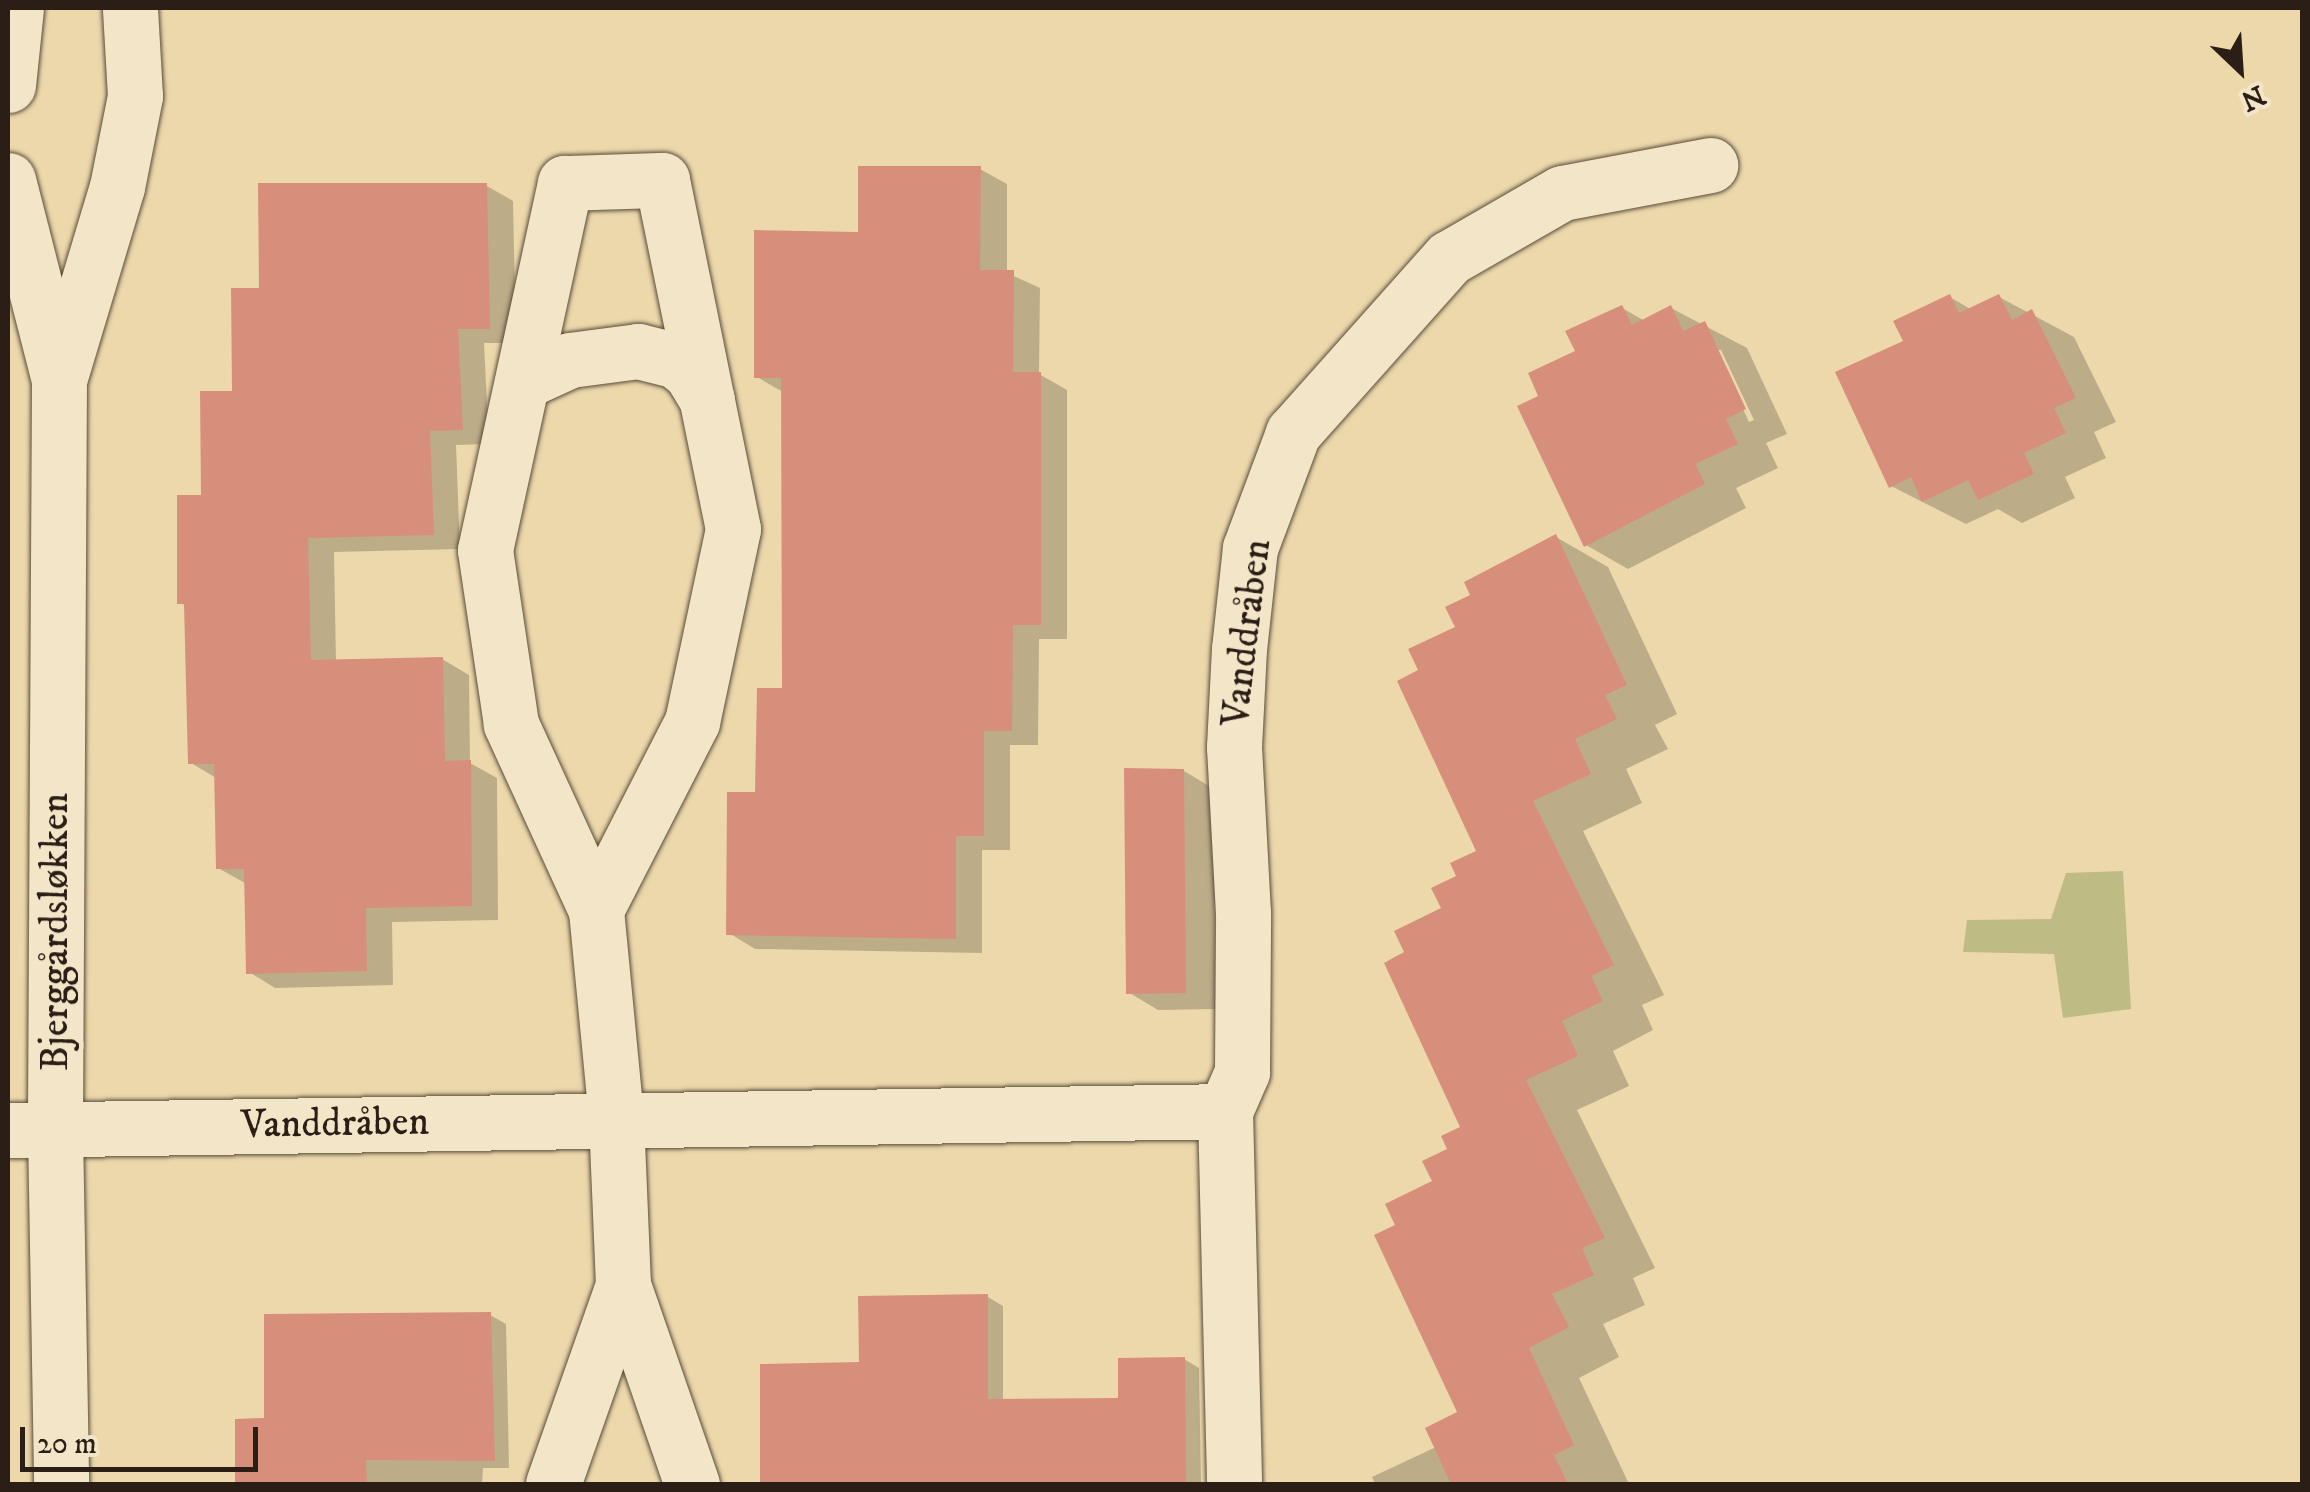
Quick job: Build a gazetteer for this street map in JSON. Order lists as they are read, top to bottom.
{
  "streets": {
    "street": ["Vanddråben", "Bjerggårdsløkken"]
  },
  "crossings": [
    ["Vanddråben", "Bjerggårdsløkken"]
  ],
  "scale_bar": "20 m",
  "north": "bottom right"
}
